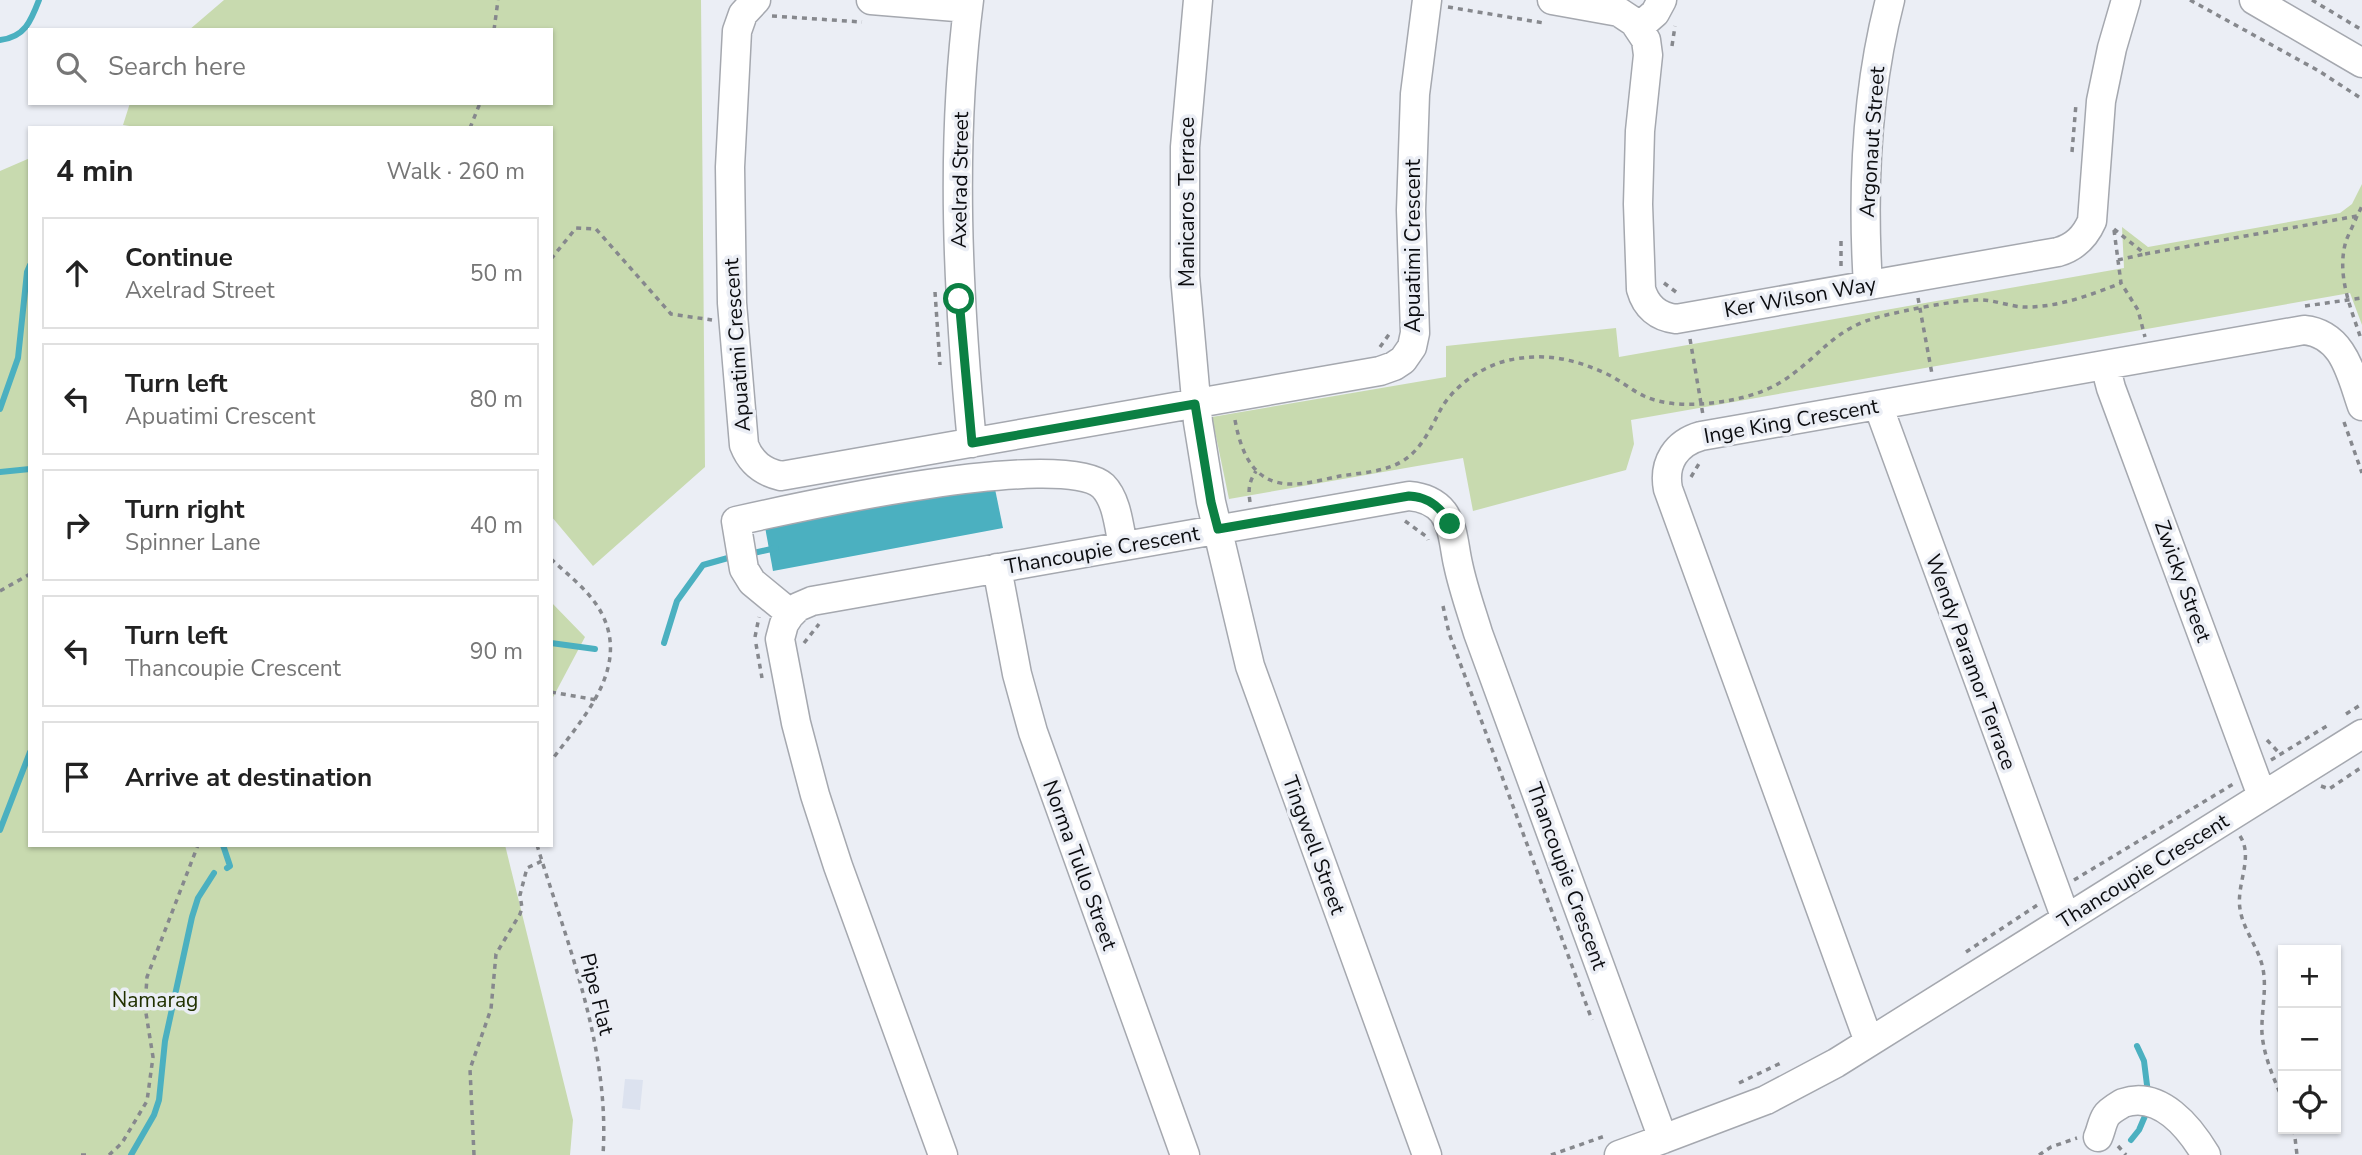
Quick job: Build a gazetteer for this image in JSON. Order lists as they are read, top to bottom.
{
  "streets": {
    "street": [
      "Argonaut Street",
      "Axelrad Street",
      "Manicaros Terrace",
      "Apuatimi Crescent",
      "Ker Wilson Way",
      "Inge King Crescent",
      "Thancoupie Crescent",
      "Zwicky Street",
      "Wendy Paramor Terrace",
      "Tingwell Street",
      "Norma Tullo Street"
    ],
    "path": ["Pipe Flat"]
  },
  "crossings": [
    ["Argonaut Street", "Ker Wilson Way"],
    ["Axelrad Street", "Apuatimi Crescent"],
    ["Manicaros Terrace", "Apuatimi Crescent"],
    ["Manicaros Terrace", "Thancoupie Crescent"],
    ["Manicaros Terrace", "Tingwell Street"],
    ["Inge King Crescent", "Thancoupie Crescent"],
    ["Inge King Crescent", "Zwicky Street"],
    ["Inge King Crescent", "Wendy Paramor Terrace"],
    ["Thancoupie Crescent", "Zwicky Street"],
    ["Thancoupie Crescent", "Wendy Paramor Terrace"],
    ["Thancoupie Crescent", "Tingwell Street"],
    ["Thancoupie Crescent", "Norma Tullo Street"]
  ],
  "parks": ["Namarag"],
  "page": {
    "search": "Search here",
    "heading": ["4 min", "Walk · 260 m"],
    "list": [
      ["Continue", "Axelrad Street", "50 m"],
      ["Turn left", "Apuatimi Crescent", "80 m"],
      ["Turn right", "Spinner Lane", "40 m"],
      ["Turn left", "Thancoupie Crescent", "90 m"],
      "Arrive at destination"
    ],
    "map_buttons": ["+", "−"]
  }
}
